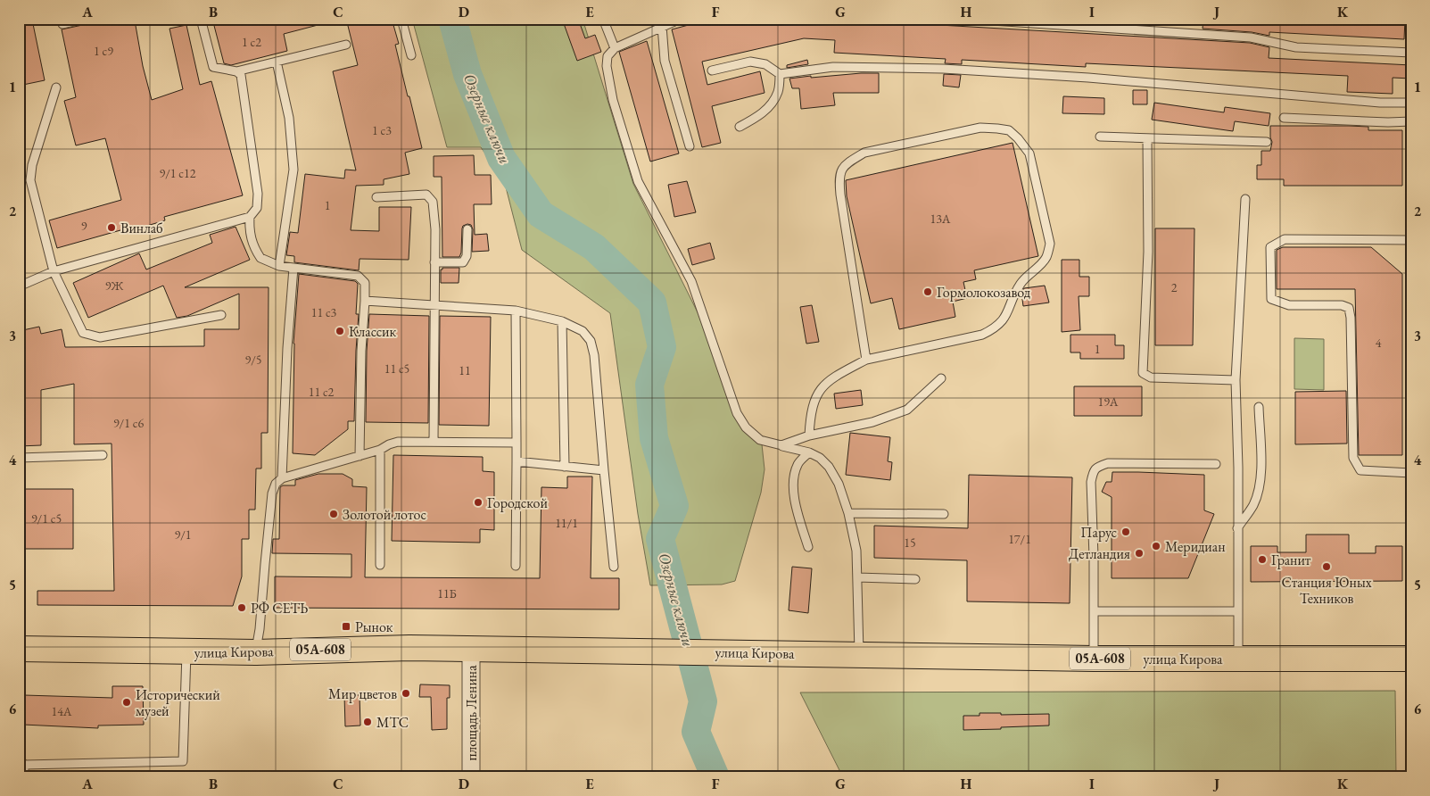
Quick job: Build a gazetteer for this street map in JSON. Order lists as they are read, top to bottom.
{
  "streets": {
    "main road": ["05А-608", "улица Кирова"],
    "street": ["площадь Ленина"]
  },
  "crossings": [
    ["улица Кирова", "площадь Ленина"]
  ],
  "water": ["Озерные ключи"],
  "places": {
    "other": [
      "Винлаб",
      "Гормолокозавод",
      "Классик",
      "Городской",
      "Золотой лотос",
      "Парус",
      "Меридиан",
      "Детландия",
      "Гранит",
      "Станция Юных Техников",
      "РФ СЕТЬ",
      "Мир цветов",
      "Исторический музей",
      "МТС"
    ],
    "transit": ["Рынок"]
  },
  "house_numbers": [
    "1 с2",
    "1 с9",
    "1 с3",
    "9/1 с12",
    "1",
    "13А",
    "9",
    "9Ж",
    "2",
    "11 с3",
    "4",
    "1",
    "9/5",
    "11 с5",
    "11",
    "11 с2",
    "19А",
    "9/1 с6",
    "9/1 с5",
    "11/1",
    "9/1",
    "17/1",
    "15",
    "11Б",
    "14А"
  ],
  "grid": {
    "columns": [
      "A",
      "B",
      "C",
      "D",
      "E",
      "F",
      "G",
      "H",
      "I",
      "J",
      "K"
    ],
    "rows": [
      "1",
      "2",
      "3",
      "4",
      "5",
      "6"
    ]
  }
}
